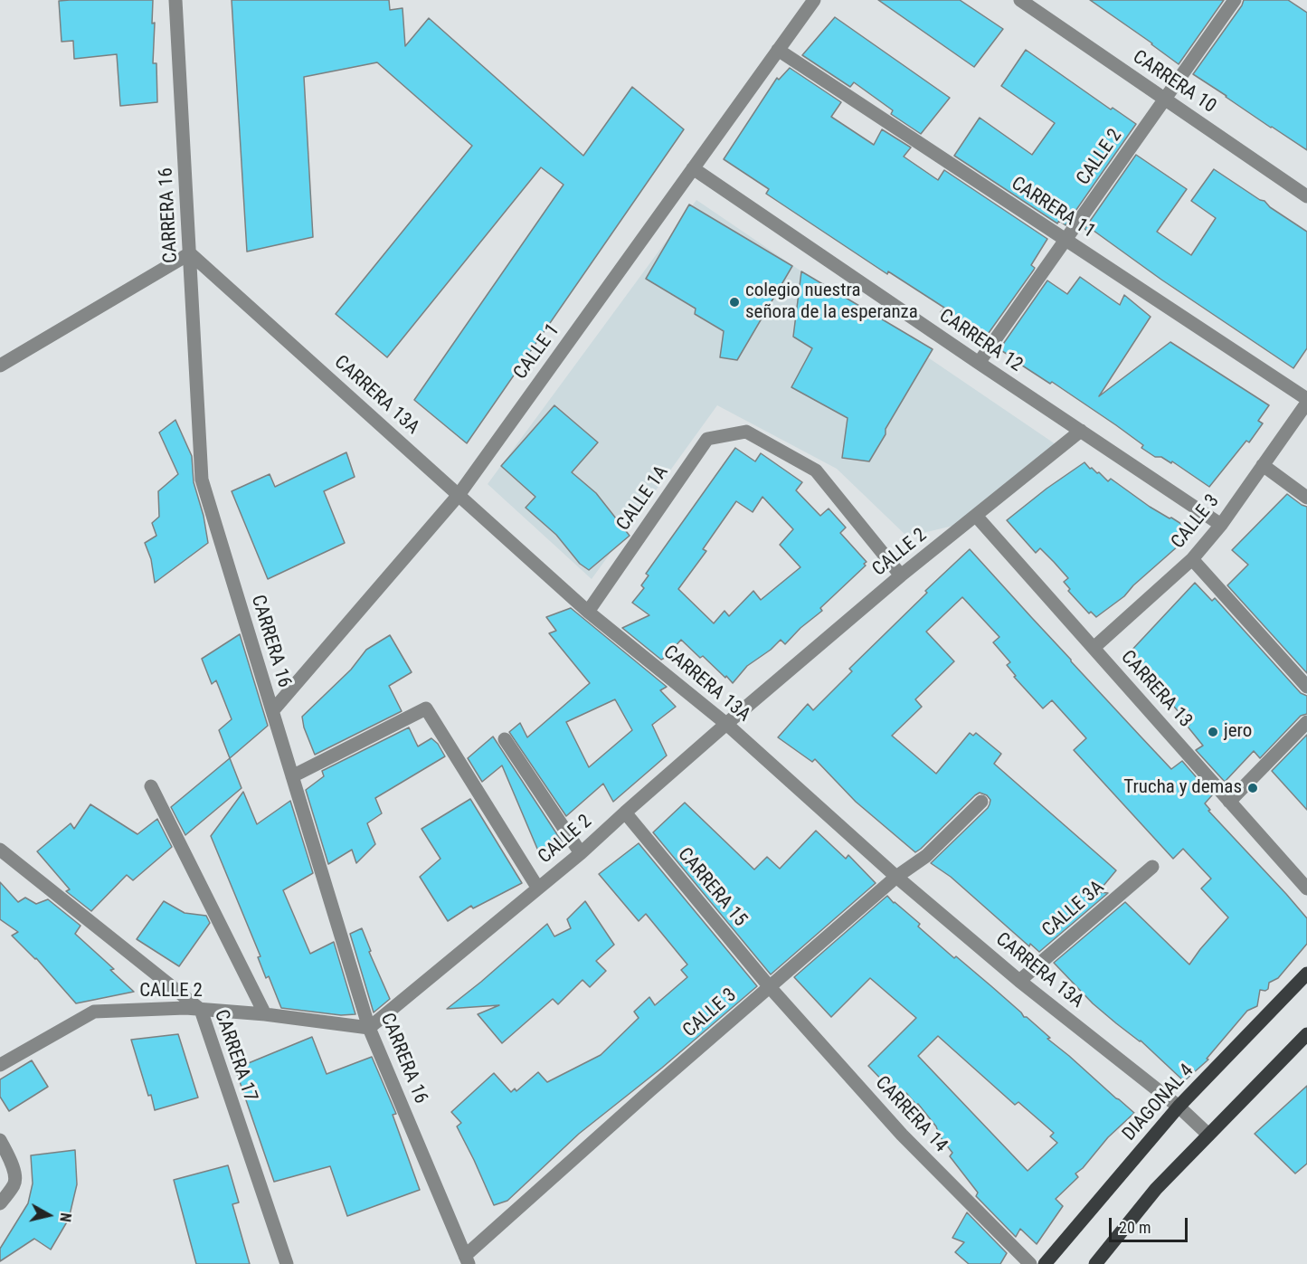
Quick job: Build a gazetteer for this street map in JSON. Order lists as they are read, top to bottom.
{
  "streets": {
    "main road": ["DIAGONAL 4"],
    "street": [
      "CARRERA 10",
      "CALLE 2",
      "CARRERA 11",
      "CARRERA 16",
      "CARRERA 12",
      "CALLE 1",
      "CARRERA 13A",
      "CALLE 1A",
      "CALLE 3",
      "CARRERA 13",
      "CARRERA 15",
      "CALLE 3A",
      "CARRERA 17",
      "CARRERA 14"
    ]
  },
  "crossings": [
    ["CARRERA 10", "CALLE 2"],
    ["CALLE 2", "CARRERA 11"],
    ["CALLE 2", "CARRERA 16"],
    ["CALLE 2", "CARRERA 12"],
    ["CALLE 2", "CARRERA 13A"],
    ["CALLE 2", "CALLE 1A"],
    ["CALLE 2", "CARRERA 13"],
    ["CALLE 2", "CARRERA 15"],
    ["CALLE 2", "CARRERA 17"],
    ["CARRERA 11", "CALLE 1"],
    ["CARRERA 11", "CALLE 3"],
    ["CARRERA 16", "CALLE 1"],
    ["CARRERA 16", "CARRERA 13A"],
    ["CARRERA 16", "CALLE 3"],
    ["CARRERA 12", "CALLE 1"],
    ["CARRERA 12", "CALLE 3"],
    ["CALLE 1", "CARRERA 13A"],
    ["CARRERA 13A", "CALLE 1A"],
    ["CARRERA 13A", "CALLE 3"],
    ["CARRERA 13A", "CALLE 3A"],
    ["CARRERA 13A", "DIAGONAL 4"],
    ["CALLE 3", "CARRERA 13"],
    ["CALLE 3", "CARRERA 15"],
    ["CALLE 3", "CARRERA 14"],
    ["CARRERA 15", "CARRERA 14"]
  ],
  "places": ["colegio nuestra señora de la esperanza", "jero", "Trucha y demas"],
  "scale_bar": "20 m",
  "north": "right"
}
